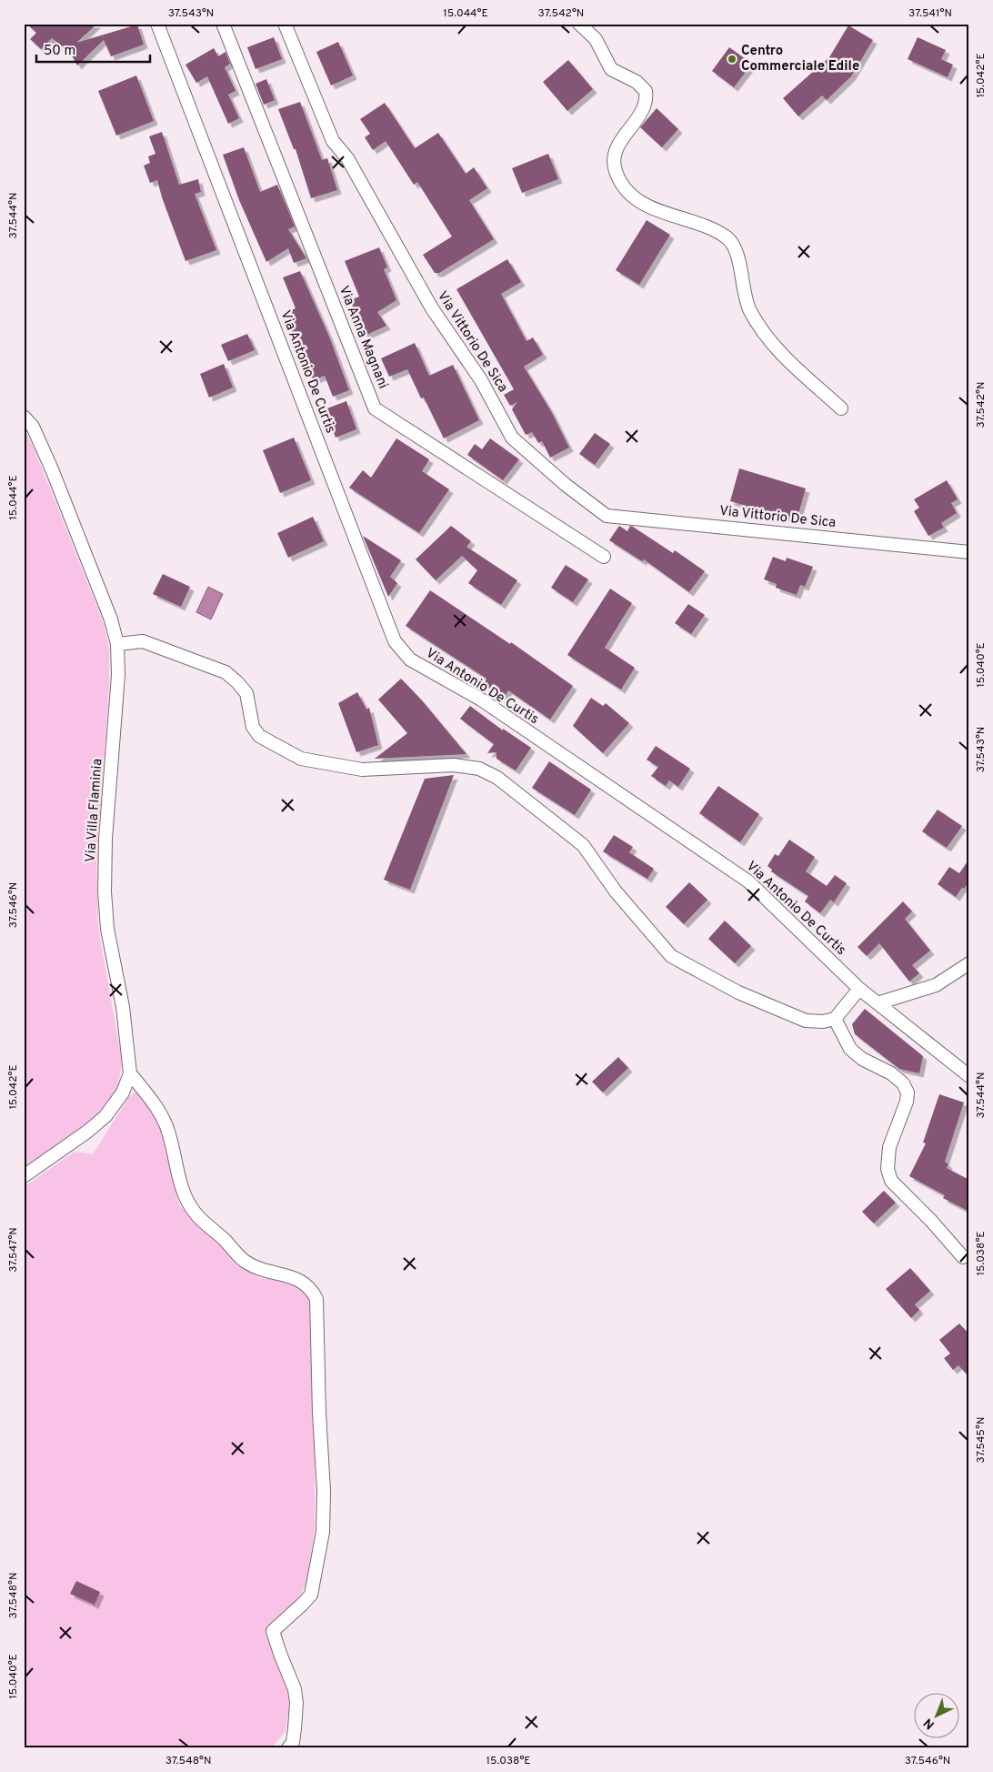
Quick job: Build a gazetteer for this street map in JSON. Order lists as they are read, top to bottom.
{
  "streets": {
    "street": [
      "Via Anna Magnani",
      "Via Vittorio De Sica",
      "Via Antonio De Curtis",
      "Via Villa Flaminia"
    ]
  },
  "places": ["Centro Commerciale Edile"],
  "scale_bar": "50 m",
  "north": "bottom left",
  "coordinates": [
    "37.543°N",
    "15.044°E",
    "37.542°N",
    "37.541°N",
    "15.042°E",
    "37.544°N",
    "15.040°E",
    "37.546°N",
    "37.547°N",
    "15.038°E",
    "37.545°N",
    "37.548°N"
  ]
}
